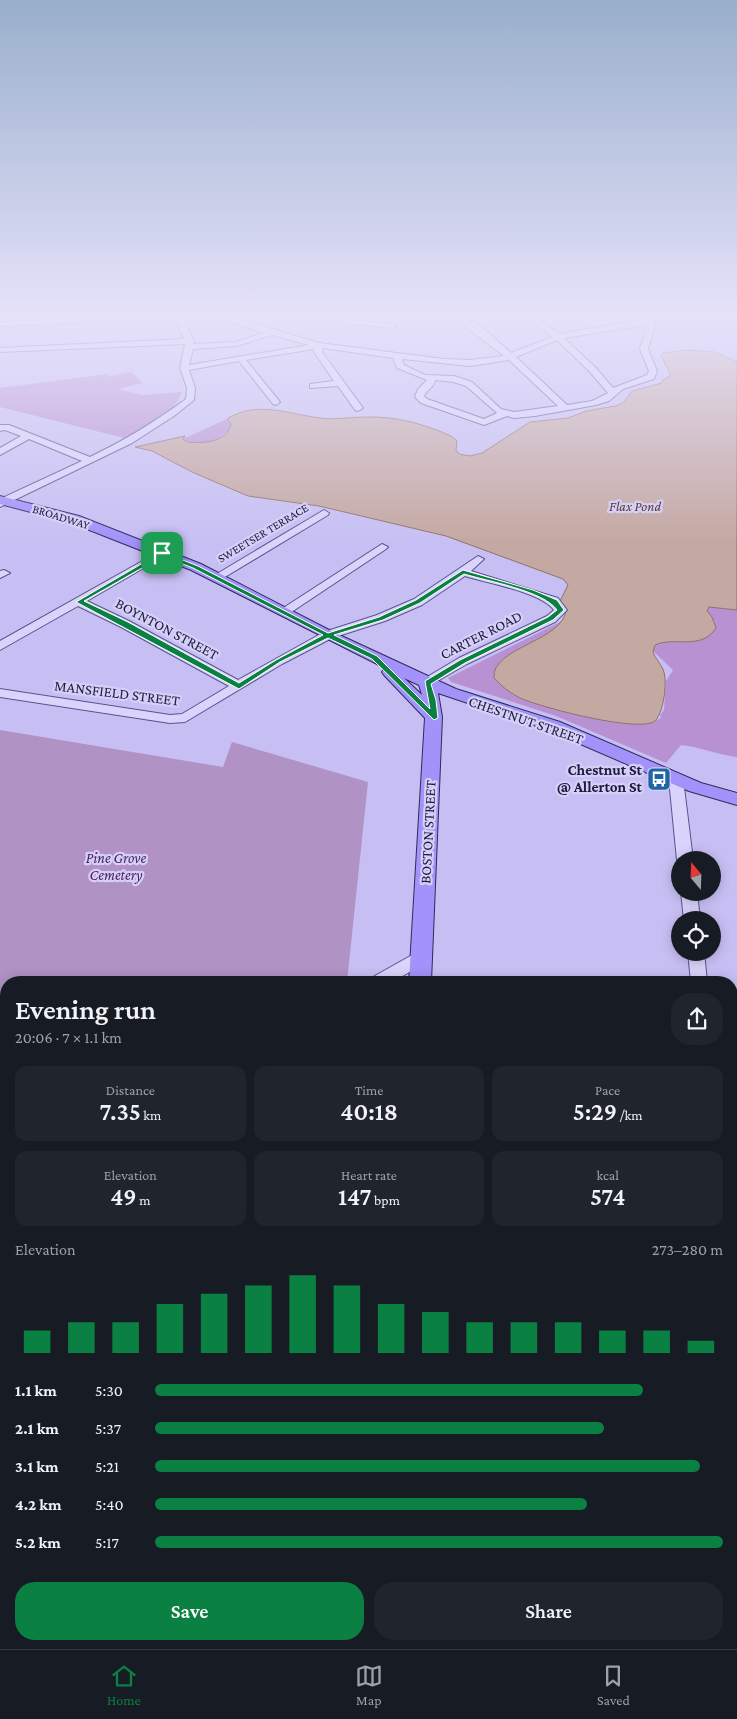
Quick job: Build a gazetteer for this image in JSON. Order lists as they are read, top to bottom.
{
  "streets": {
    "main road": ["BROADWAY", "CHESTNUT STREET", "BOSTON STREET"],
    "street": [
      "SWEETSER TERRACE",
      "BOYNTON STREET",
      "CARTER ROAD",
      "MANSFIELD STREET"
    ]
  },
  "crossings": [
    ["BROADWAY", "SWEETSER TERRACE"],
    ["BROADWAY", "CARTER ROAD"],
    ["BROADWAY", "MANSFIELD STREET"],
    ["BROADWAY", "CHESTNUT STREET"],
    ["BROADWAY", "BOSTON STREET"],
    ["BOYNTON STREET", "MANSFIELD STREET"],
    ["CARTER ROAD", "CHESTNUT STREET"],
    ["CARTER ROAD", "BOSTON STREET"],
    ["CHESTNUT STREET", "BOSTON STREET"]
  ],
  "water": ["Flax Pond"],
  "parks": ["Pine Grove Cemetery"],
  "places": {
    "bus stop": ["Chestnut St @ Allerton St"]
  },
  "north": "top",
  "page": {
    "heading": ["Evening run", "20:06 · 7 × 1.1 km"],
    "stats": [
      ["Distance", "7.35 km"],
      ["Time", "40:18"],
      ["Pace", "5:29 /km"],
      ["Elevation", "49 m"],
      ["Heart rate", "147 bpm"],
      ["kcal", "574"]
    ],
    "chart": ["Elevation", "273–280 m"],
    "list": [
      {
        "name": "1.1 km",
        "note": "5:30"
      },
      {
        "name": "2.1 km",
        "note": "5:37"
      },
      {
        "name": "3.1 km",
        "note": "5:21"
      },
      {
        "name": "4.2 km",
        "note": "5:40"
      },
      {
        "name": "5.2 km",
        "note": "5:17"
      }
    ],
    "buttons": ["Save", "Share"],
    "tabs": ["Home", "Map", "Saved"]
  }
}
